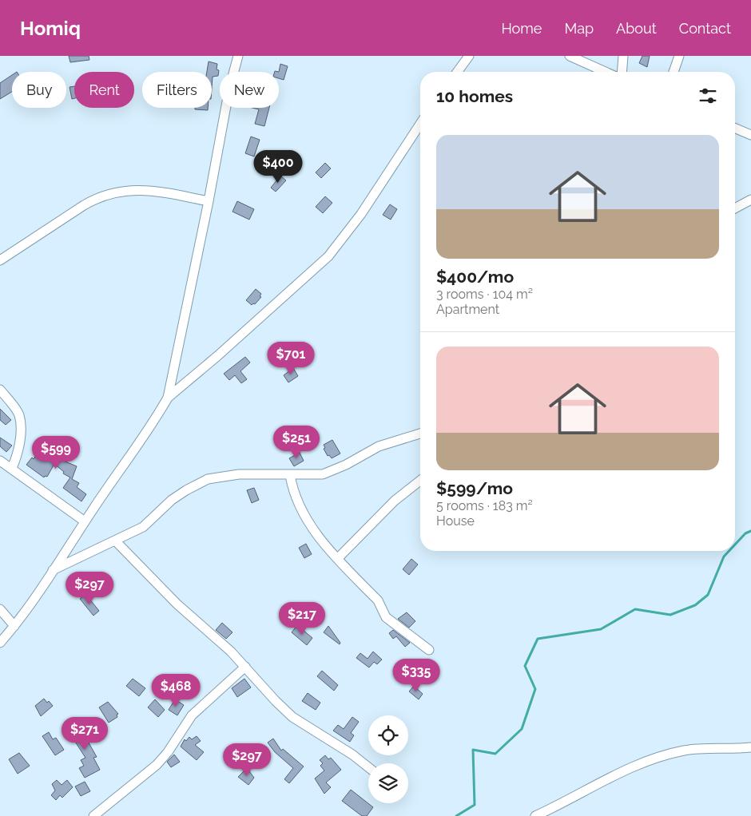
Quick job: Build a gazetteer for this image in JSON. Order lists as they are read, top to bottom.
{
  "page": {
    "header": "Homiq",
    "nav": [
      "Home",
      "Map",
      "About",
      "Contact"
    ],
    "chip": [
      "Buy",
      "Rent",
      "Filters",
      "New"
    ],
    "heading": "10 homes",
    "list": [
      {
        "name": "$400/mo",
        "note": "3 rooms · 104 m² · Apartment"
      },
      {
        "name": "$599/mo",
        "note": "5 rooms · 183 m² · House"
      }
    ],
    "price": [
      "$400",
      "$701",
      "$251",
      "$599",
      "$297",
      "$217",
      "$335",
      "$468",
      "$271",
      "$297"
    ]
  }
}
